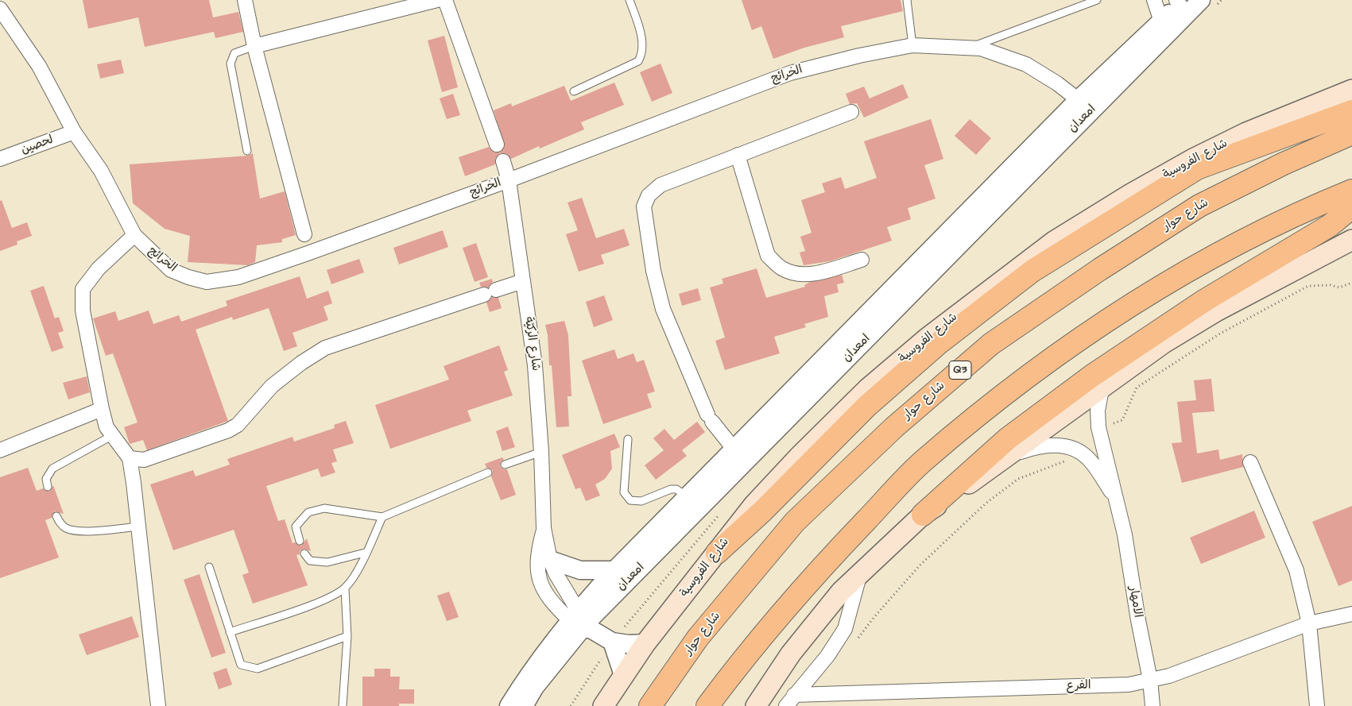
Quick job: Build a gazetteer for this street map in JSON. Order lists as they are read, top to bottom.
{
  "streets": {
    "highway": ["شارع حوار", "Q3"],
    "main road": ["شارع الفروسية"],
    "street": [
      "الخرائج",
      "امعدان",
      "لحصين",
      "شارع الركيّة",
      "الامهار",
      "الفرع"
    ]
  },
  "crossings": [
    ["الخرائج", "امعدان"],
    ["الخرائج", "لحصين"],
    ["الخرائج", "شارع الركيّة"],
    ["امعدان", "شارع الركيّة"],
    ["شارع الفروسية", "شارع الركيّة"],
    ["الامهار", "الفرع"]
  ]
}
